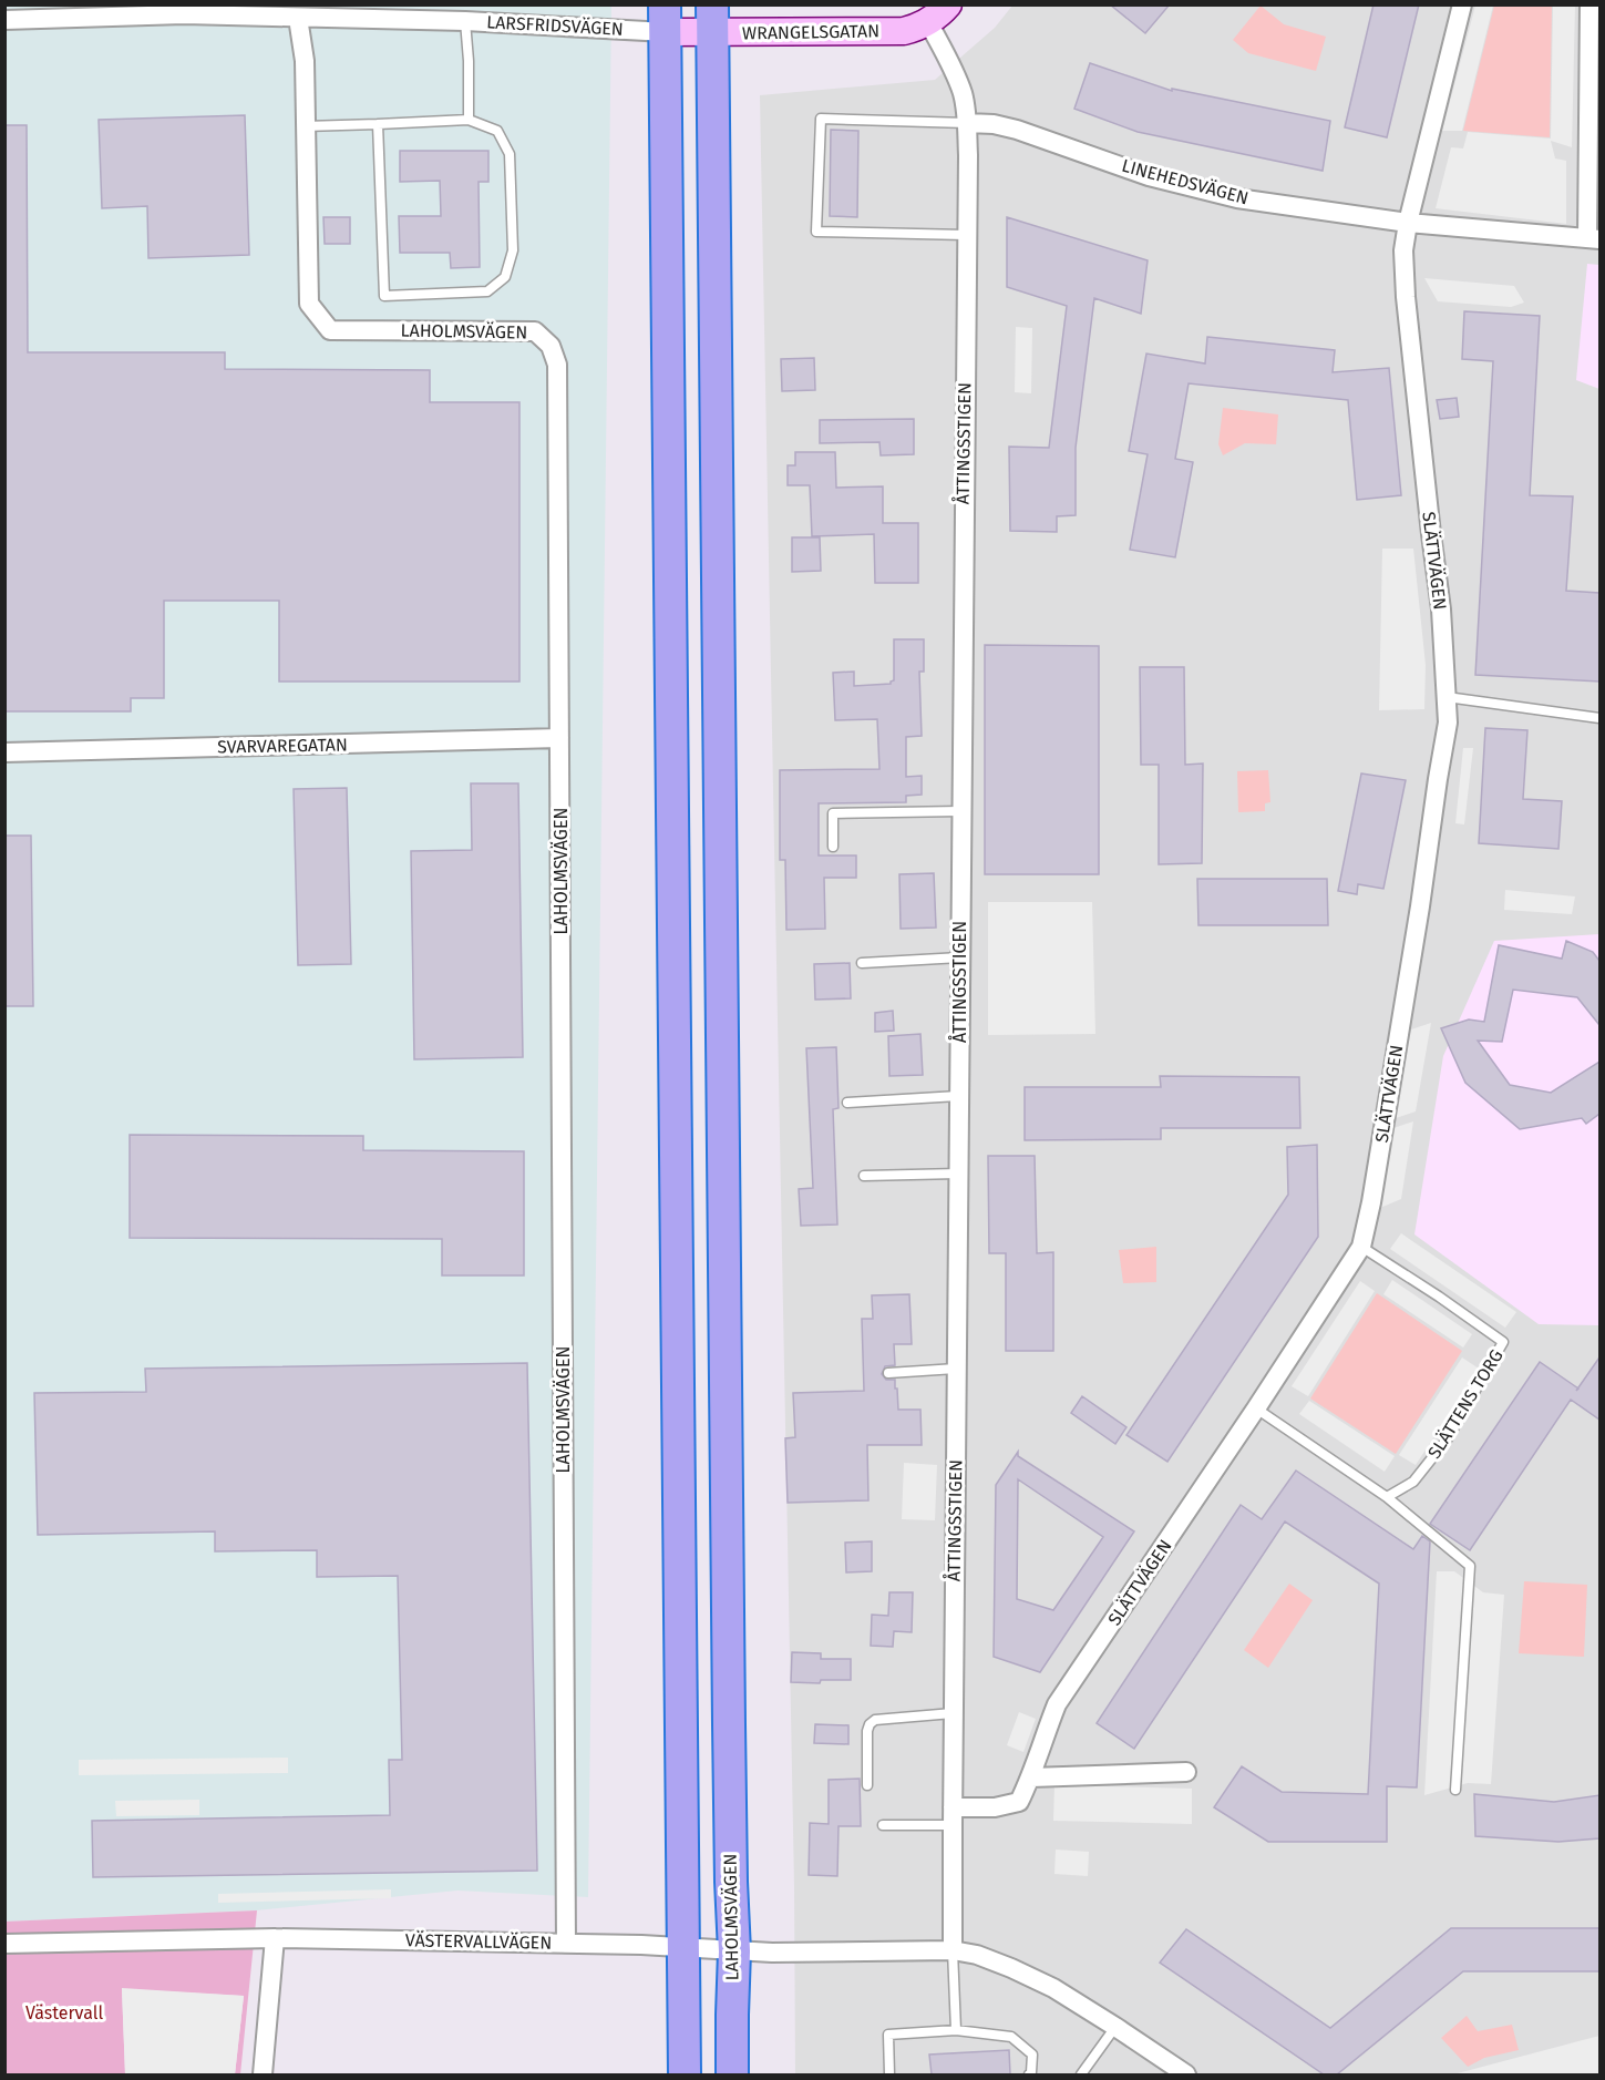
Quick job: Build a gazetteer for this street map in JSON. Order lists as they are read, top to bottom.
{
  "streets": {
    "highway": ["LAHOLMSVÄGEN"],
    "main road": ["WRANGELSGATAN"],
    "street": [
      "LARSFRIDSVÄGEN",
      "LINEHEDSVÄGEN",
      "ÅTTINGSSTIGEN",
      "SLÄTTVÄGEN",
      "SVARVAREGATAN",
      "VÄSTERVALLVÄGEN"
    ],
    "lane": ["SLÄTTENS TORG"]
  },
  "crossings": [
    ["LARSFRIDSVÄGEN", "WRANGELSGATAN"],
    ["LARSFRIDSVÄGEN", "LAHOLMSVÄGEN"],
    ["WRANGELSGATAN", "LAHOLMSVÄGEN"],
    ["WRANGELSGATAN", "ÅTTINGSSTIGEN"],
    ["LINEHEDSVÄGEN", "ÅTTINGSSTIGEN"],
    ["LINEHEDSVÄGEN", "SLÄTTVÄGEN"],
    ["LAHOLMSVÄGEN", "SVARVAREGATAN"],
    ["LAHOLMSVÄGEN", "VÄSTERVALLVÄGEN"],
    ["ÅTTINGSSTIGEN", "SLÄTTVÄGEN"],
    ["ÅTTINGSSTIGEN", "VÄSTERVALLVÄGEN"],
    ["SLÄTTVÄGEN", "SLÄTTENS TORG"]
  ],
  "parks": ["Västervall"]
}
